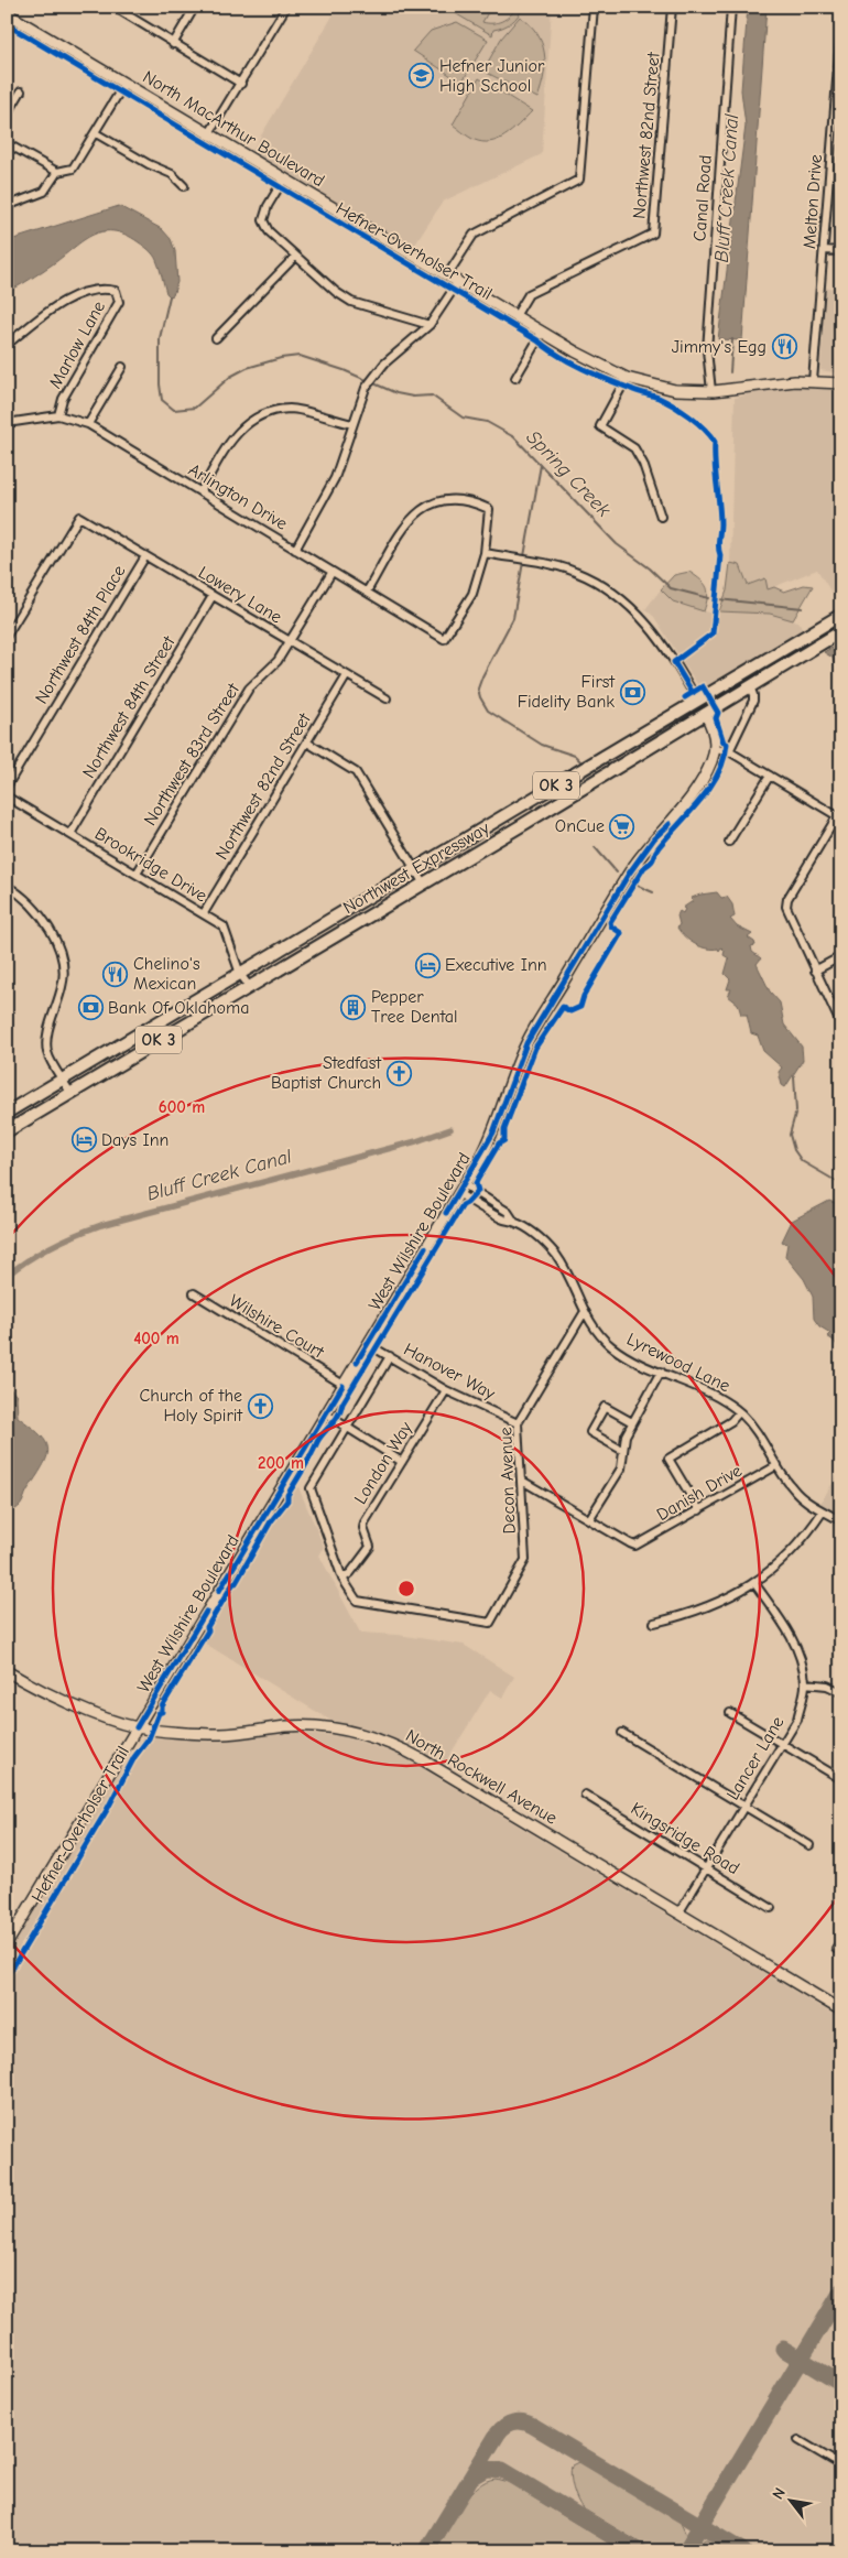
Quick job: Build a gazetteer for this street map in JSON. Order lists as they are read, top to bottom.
{
  "streets": {
    "highway": ["OK 3", "Northwest Expressway"],
    "main road": ["North MacArthur Boulevard", "West Wilshire Boulevard", "North Rockwell Avenue"],
    "street": [
      "Northwest 82nd Street",
      "Canal Road",
      "Melton Drive",
      "Marlow Lane",
      "Arlington Drive",
      "Lowery Lane",
      "Northwest 84th Place",
      "Northwest 84th Street",
      "Northwest 83rd Street",
      "Brookridge Drive",
      "Wilshire Court",
      "Lyrewood Lane",
      "Hanover Way",
      "London Way",
      "Decon Avenue",
      "Danish Drive",
      "Lancer Lane",
      "Kingsridge Road"
    ],
    "cycle path": ["Hefner-Overholser Trail"]
  },
  "crossings": [
    ["North MacArthur Boulevard", "Northwest 82nd Street"],
    ["North MacArthur Boulevard", "Canal Road"],
    ["North MacArthur Boulevard", "Melton Drive"],
    ["Northwest 82nd Street", "Lowery Lane"],
    ["Northwest 82nd Street", "Brookridge Drive"],
    ["Marlow Lane", "Arlington Drive"],
    ["Arlington Drive", "Northwest 83rd Street"],
    ["Lowery Lane", "Northwest 84th Place"],
    ["Lowery Lane", "Northwest 84th Street"],
    ["Lowery Lane", "Northwest 83rd Street"],
    ["Northwest 84th Street", "Brookridge Drive"],
    ["Northwest 83rd Street", "Brookridge Drive"],
    ["Brookridge Drive", "Northwest Expressway"],
    ["Northwest Expressway", "West Wilshire Boulevard"],
    ["West Wilshire Boulevard", "Wilshire Court"],
    ["West Wilshire Boulevard", "Lyrewood Lane"],
    ["West Wilshire Boulevard", "Hanover Way"],
    ["West Wilshire Boulevard", "North Rockwell Avenue"],
    ["Lyrewood Lane", "Decon Avenue"],
    ["Lyrewood Lane", "Danish Drive"],
    ["Hanover Way", "London Way"],
    ["Hanover Way", "Decon Avenue"],
    ["London Way", "Decon Avenue"],
    ["Lancer Lane", "North Rockwell Avenue"],
    ["Lancer Lane", "Kingsridge Road"]
  ],
  "water": ["Bluff Creek Canal", "Spring Creek"],
  "places": {
    "school or university": ["Hefner Junior High School"],
    "restaurant": ["Jimmy's Egg", "Chelino's Mexican"],
    "bank": ["First Fidelity Bank", "Bank Of Oklahoma"],
    "supermarket": ["OnCue"],
    "hotel": ["Executive Inn", "Days Inn"],
    "building": ["Pepper Tree Dental"],
    "church": ["Stedfast Baptist Church", "Church of the Holy Spirit"]
  },
  "north": "top left",
  "rings": ["600 m", "400 m", "200 m"]
}
